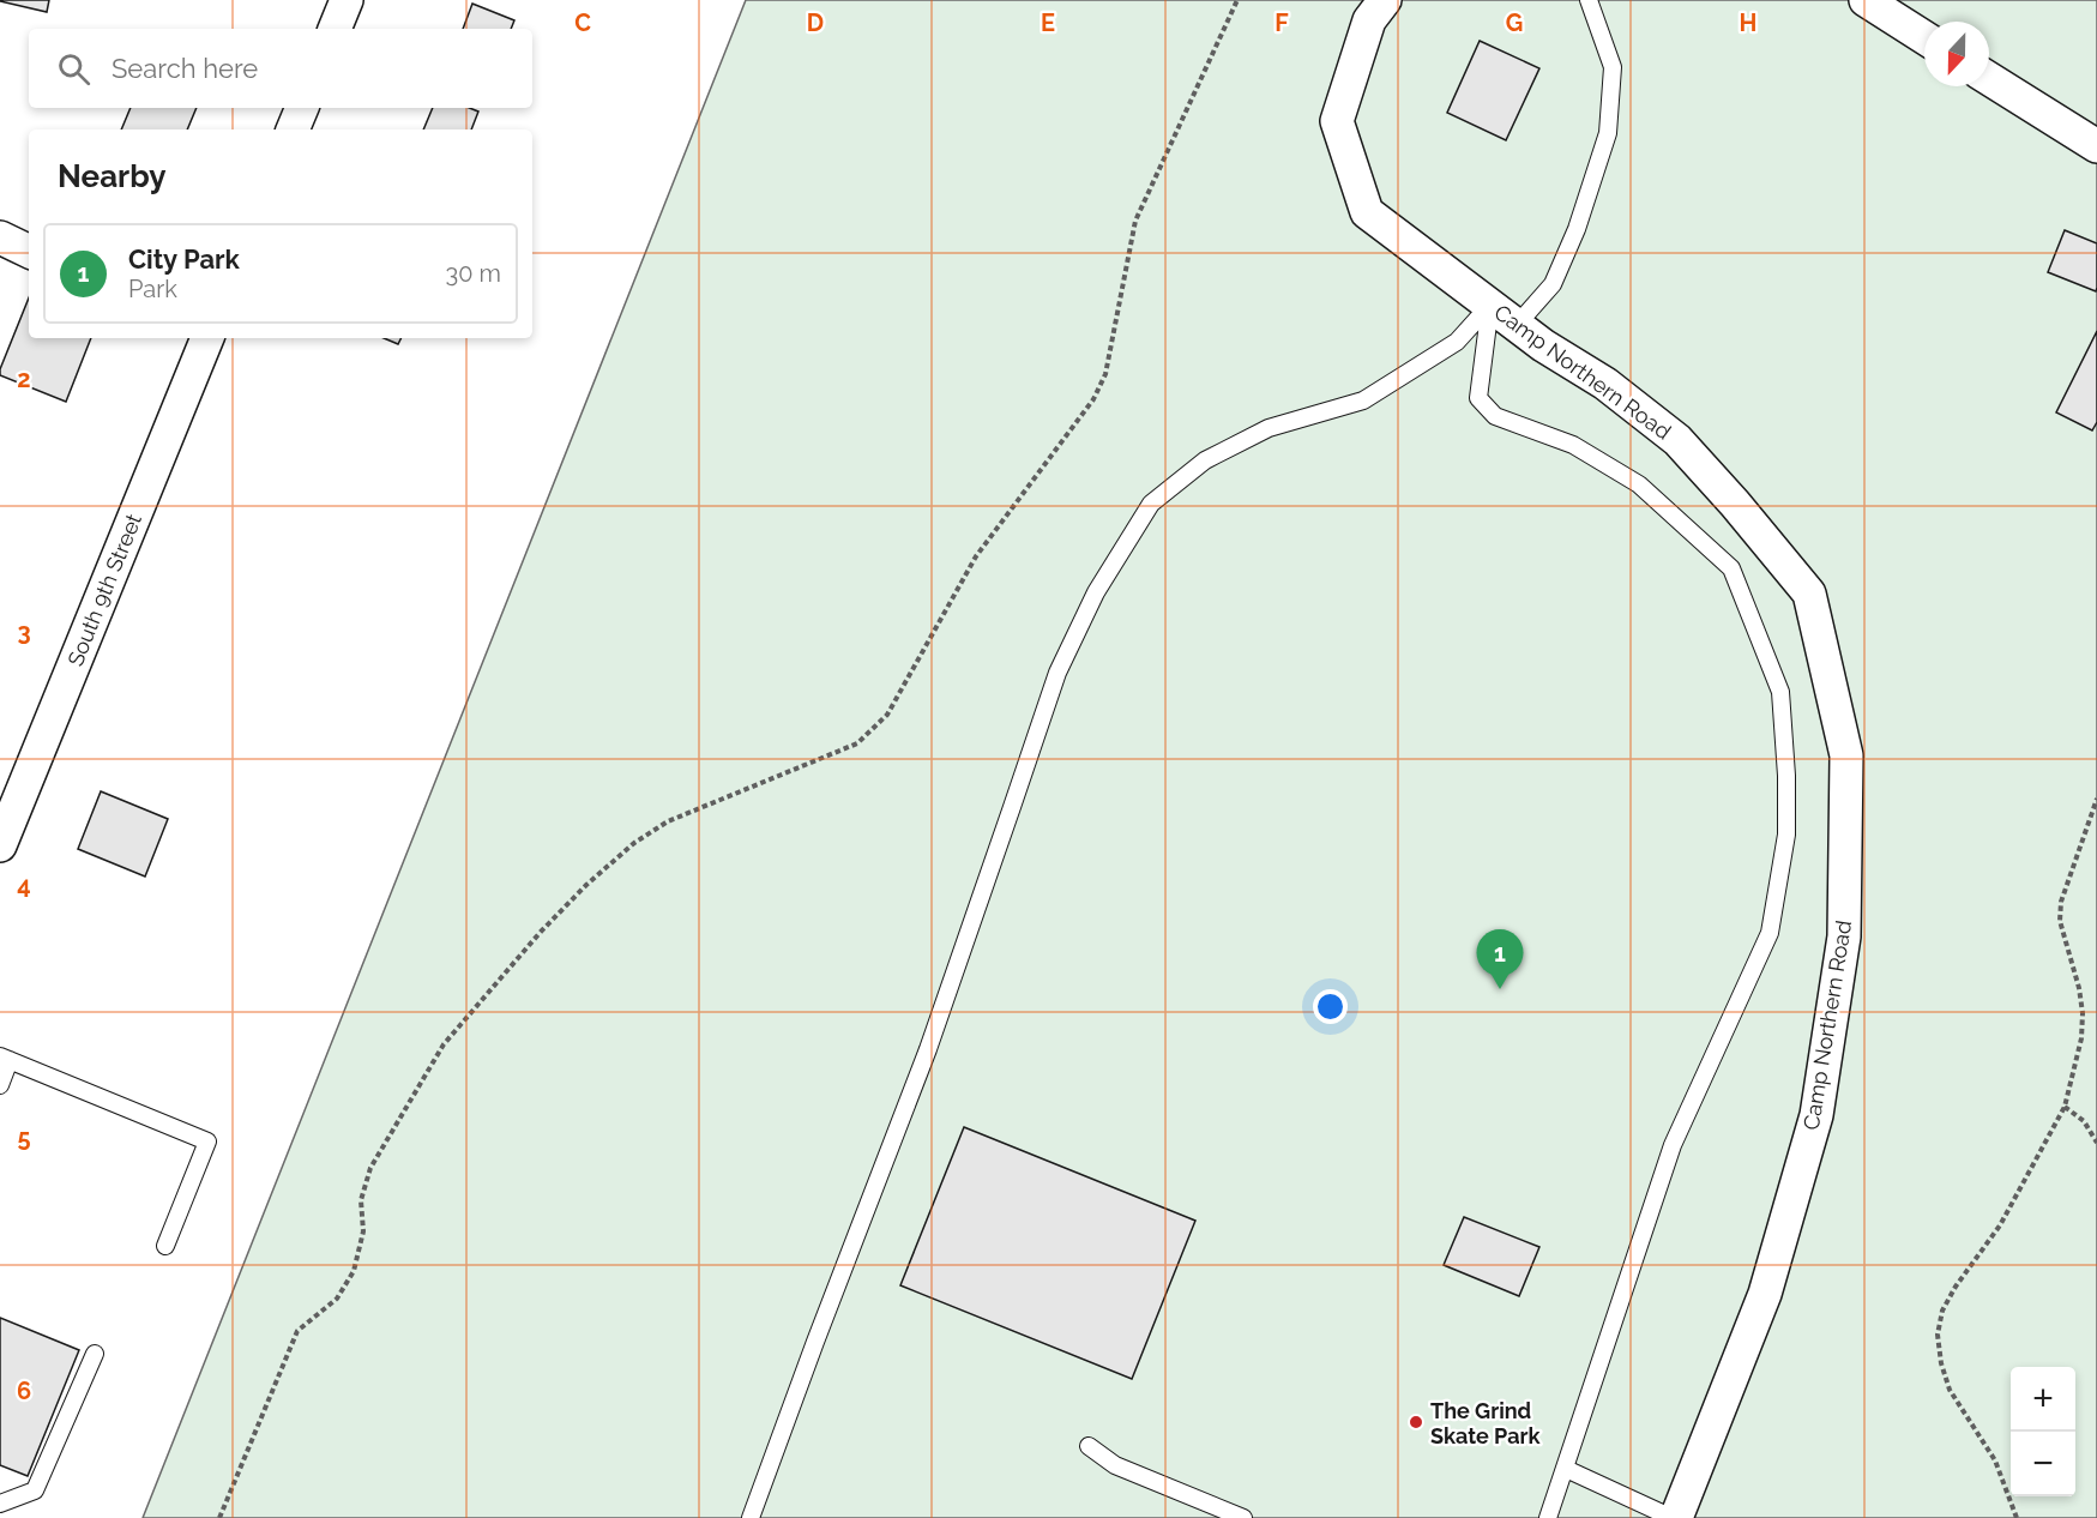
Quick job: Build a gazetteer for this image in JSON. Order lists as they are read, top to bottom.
{
  "streets": {
    "street": ["Camp Northern Road", "South 9th Street"]
  },
  "places": ["The Grind Skate Park"],
  "north": "bottom",
  "page": {
    "search": "Search here",
    "heading": "Nearby",
    "list": [
      {
        "mark": "1",
        "name": "City Park",
        "note": "Park",
        "value": "30 m"
      }
    ],
    "pins": "1",
    "map_buttons": ["+", "−"]
  },
  "grid": {
    "columns": [
      "C",
      "D",
      "E",
      "F",
      "G",
      "H"
    ],
    "rows": [
      "2",
      "3",
      "4",
      "5",
      "6"
    ]
  }
}
